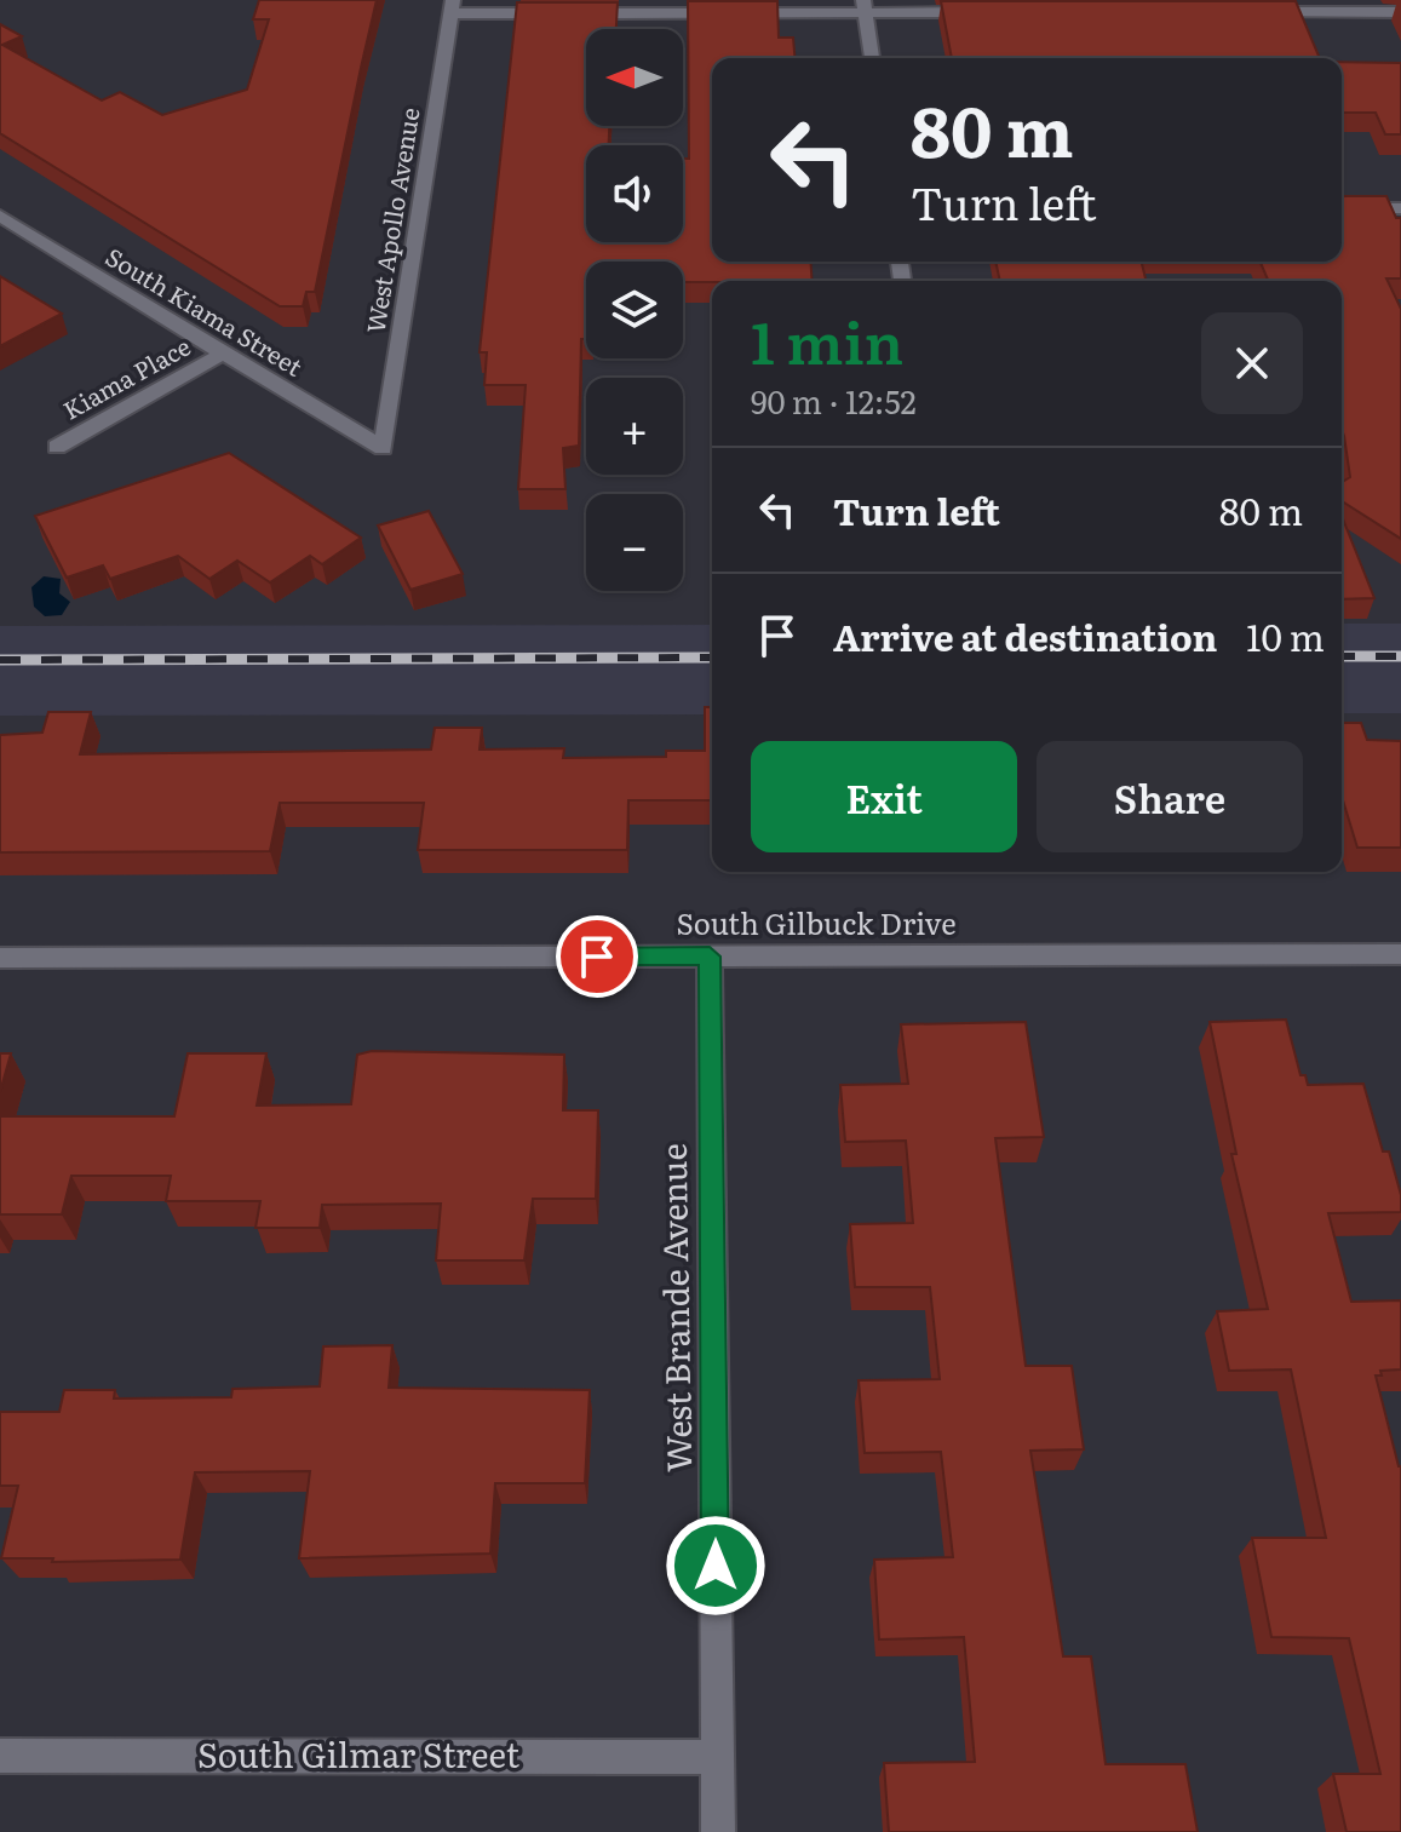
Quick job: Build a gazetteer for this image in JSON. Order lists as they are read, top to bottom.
{
  "streets": {
    "street": [
      "West Apollo Avenue",
      "South Kiama Street",
      "Kiama Place",
      "South Gilbuck Drive",
      "West Brande Avenue",
      "South Gilmar Street"
    ]
  },
  "crossings": [
    ["West Apollo Avenue", "South Kiama Street"],
    ["South Kiama Street", "Kiama Place"],
    ["South Gilbuck Drive", "West Brande Avenue"],
    ["West Brande Avenue", "South Gilmar Street"]
  ],
  "north": "left",
  "page": {
    "map_buttons": ["+", "−"],
    "turn": ["80 m", "Turn left"],
    "heading": ["1 min", "90 m · 12:52"],
    "list": [
      {
        "name": "Turn left",
        "value": "80 m"
      },
      {
        "name": "Arrive at destination",
        "value": "10 m"
      }
    ],
    "buttons": ["Exit", "Share"]
  }
}
